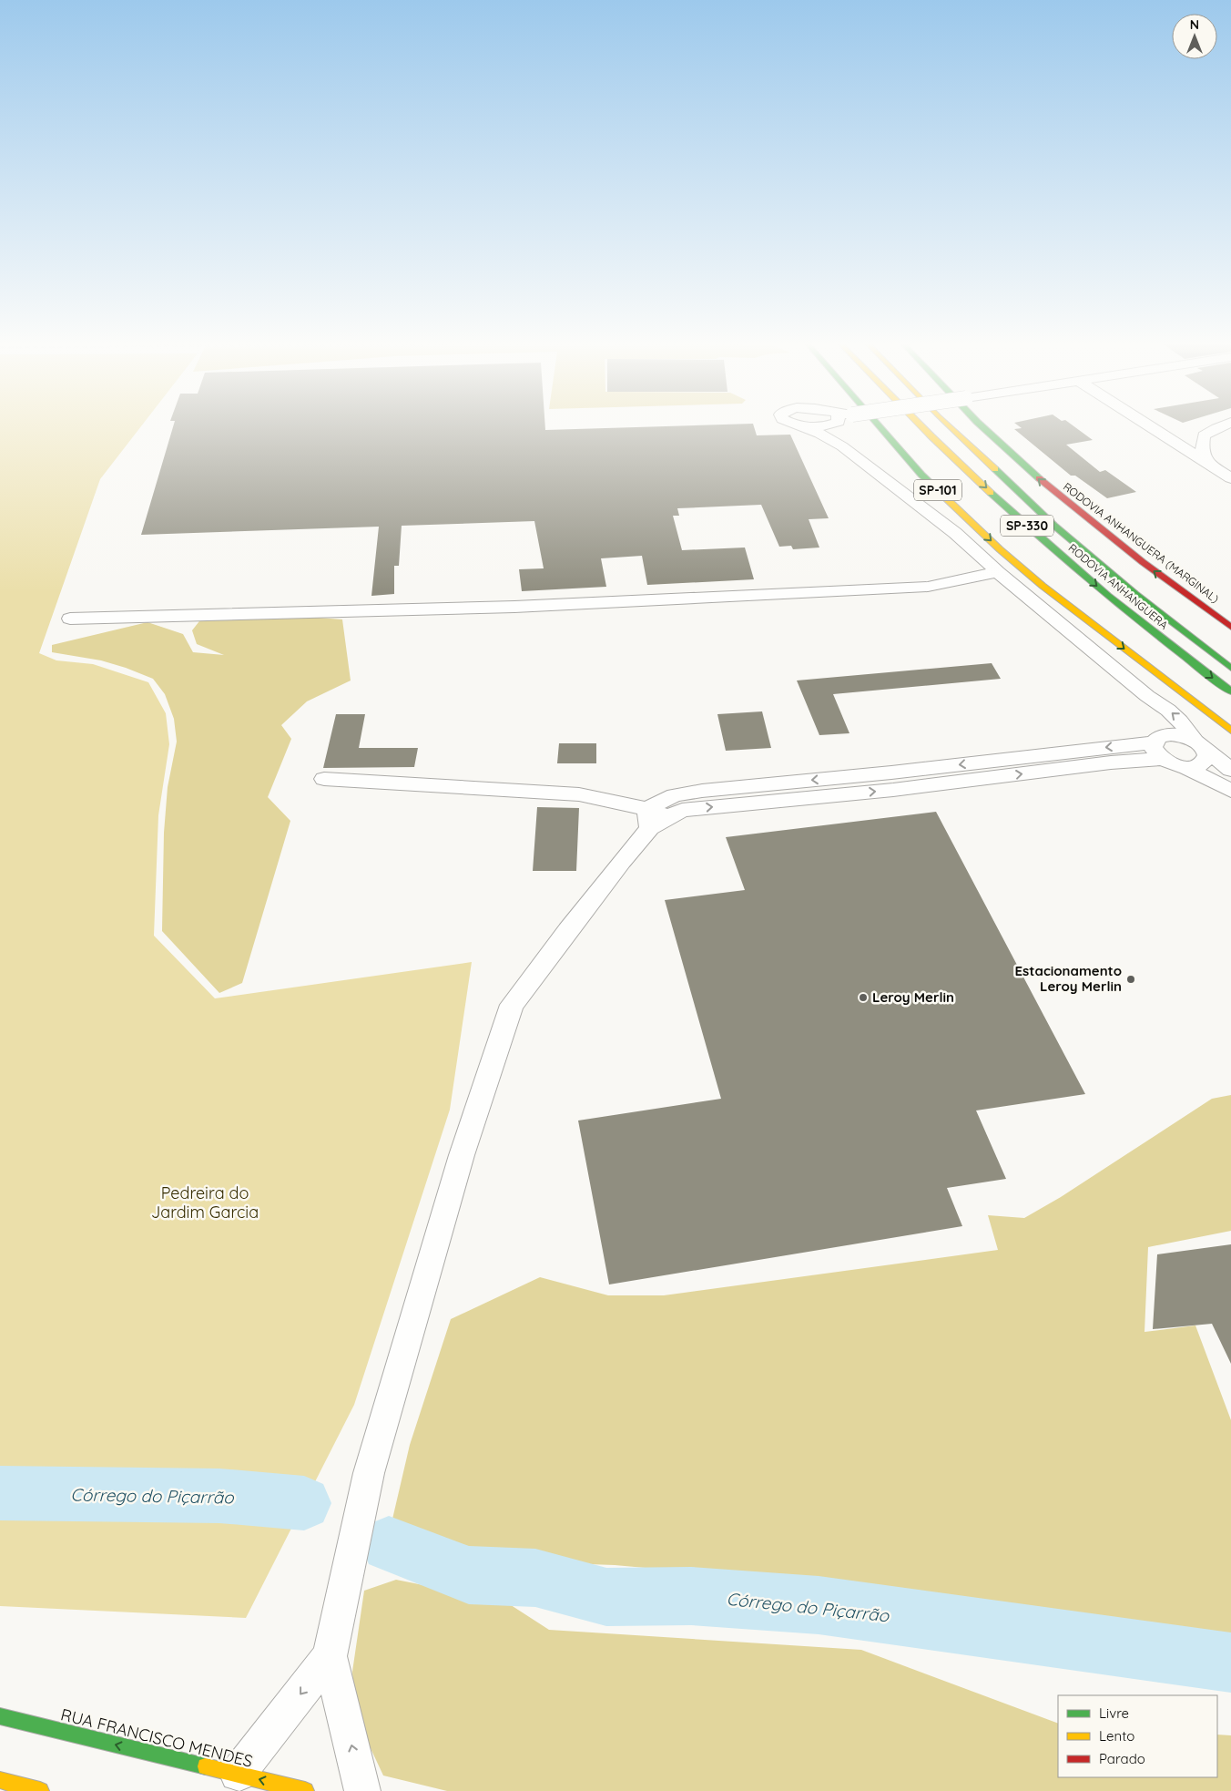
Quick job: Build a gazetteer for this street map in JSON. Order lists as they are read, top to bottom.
{
  "streets": {
    "main road": [
      "SP-101",
      "SP-330",
      "RODOVIA ANHANGUERA (MARGINAL)",
      "RODOVIA ANHANGUERA",
      "RUA FRANCISCO MENDES"
    ]
  },
  "one_way": ["RUA FRANCISCO MENDES"],
  "water": ["Córrego do Piçarrão"],
  "parks": ["Pedreira do Jardim Garcia"],
  "places": ["Estacionamento Leroy Merlin", "Leroy Merlin"],
  "legend": ["Livre", "Lento", "Parado"],
  "north": "top"
}
